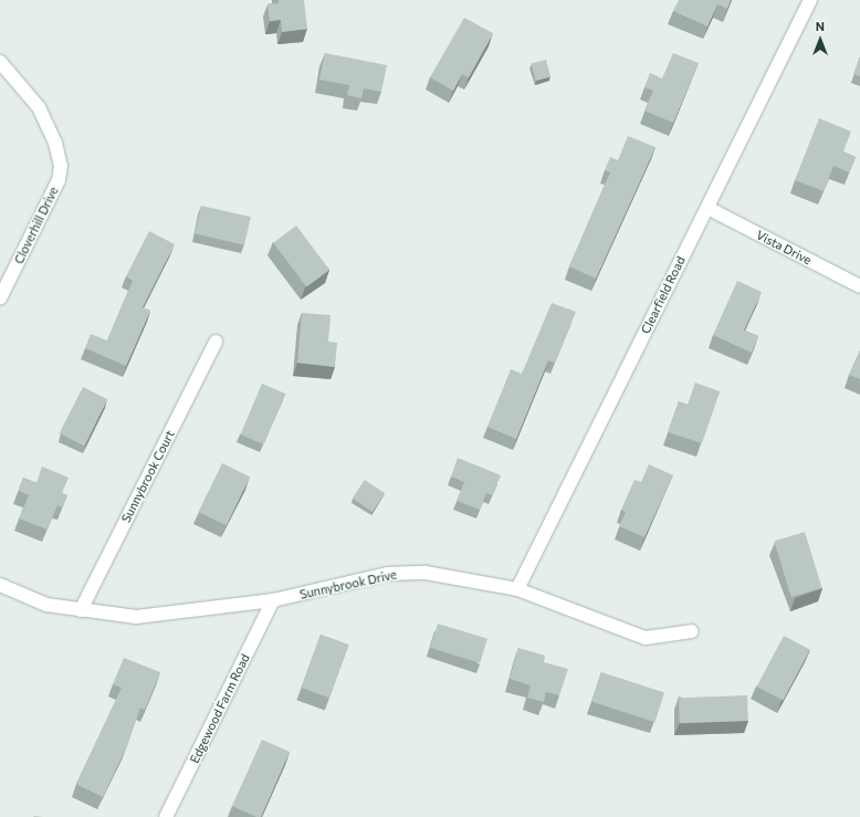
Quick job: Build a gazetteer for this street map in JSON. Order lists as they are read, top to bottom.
{
  "streets": {
    "street": [
      "Cloverhill Drive",
      "Vista Drive",
      "Clearfield Road",
      "Sunnybrook Court",
      "Sunnybrook Drive",
      "Edgewood Farm Road"
    ]
  },
  "crossings": [
    ["Vista Drive", "Clearfield Road"],
    ["Clearfield Road", "Sunnybrook Drive"],
    ["Sunnybrook Court", "Sunnybrook Drive"],
    ["Sunnybrook Drive", "Edgewood Farm Road"]
  ],
  "north": "top"
}
